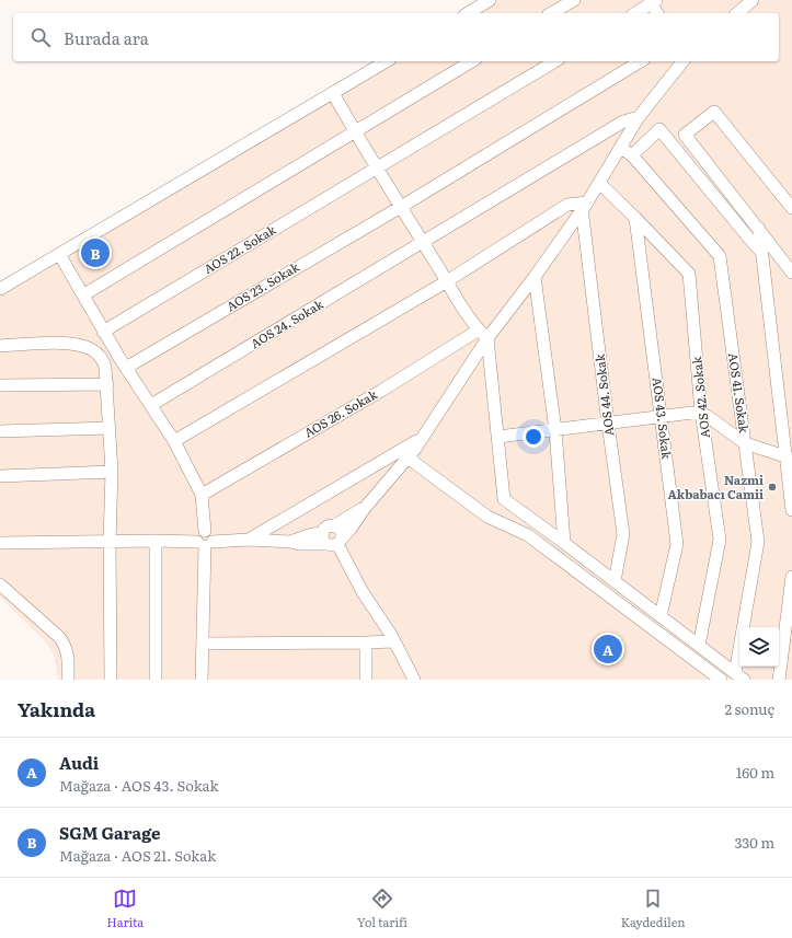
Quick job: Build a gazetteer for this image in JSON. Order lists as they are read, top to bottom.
{
  "streets": {
    "street": [
      "AOS 22. Sokak",
      "AOS 23. Sokak",
      "AOS 24. Sokak",
      "AOS 41. Sokak",
      "AOS 44. Sokak",
      "AOS 42. Sokak",
      "AOS 26. Sokak",
      "AOS 43. Sokak"
    ]
  },
  "crossings": [
    ["AOS 42. Sokak", "AOS 43. Sokak"]
  ],
  "places": ["Nazmi Akbabacı Camii"],
  "page": {
    "search": "Burada ara",
    "pins": ["B", "A"],
    "heading": ["Yakında", "2 sonuç"],
    "list": [
      {
        "mark": "A",
        "name": "Audi",
        "note": "Mağaza · AOS 43. Sokak",
        "value": "160 m"
      },
      {
        "mark": "B",
        "name": "SGM Garage",
        "note": "Mağaza · AOS 21. Sokak",
        "value": "330 m"
      }
    ],
    "nav": ["Harita", "Yol tarifi", "Kaydedilen"]
  }
}
